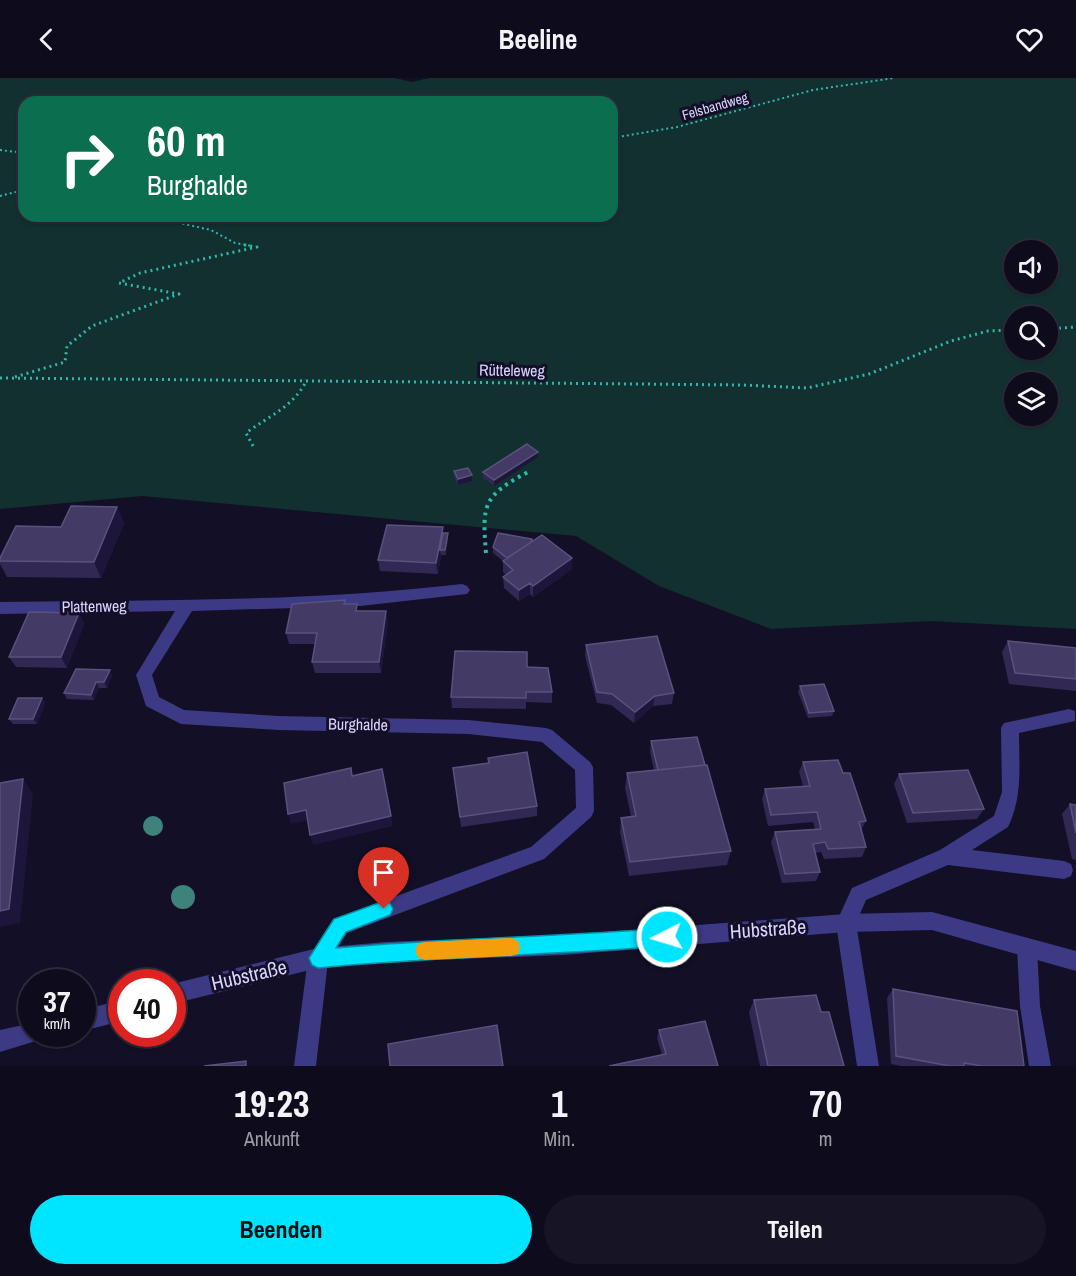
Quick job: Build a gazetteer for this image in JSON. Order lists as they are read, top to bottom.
{
  "streets": {
    "street": ["Plattenweg", "Burghalde", "Hubstraße"],
    "path": ["Felsbandweg", "Rütteleweg"]
  },
  "crossings": [
    ["Plattenweg", "Burghalde"],
    ["Burghalde", "Hubstraße"]
  ],
  "page": {
    "header": "Beeline",
    "turn": ["60 m", "Burghalde"],
    "speed": "37 km/h",
    "limit": "40",
    "eta": [
      "19:23",
      "Ankunft",
      "1",
      "Min.",
      "70",
      "m"
    ],
    "buttons": ["Beenden", "Teilen"]
  }
}
